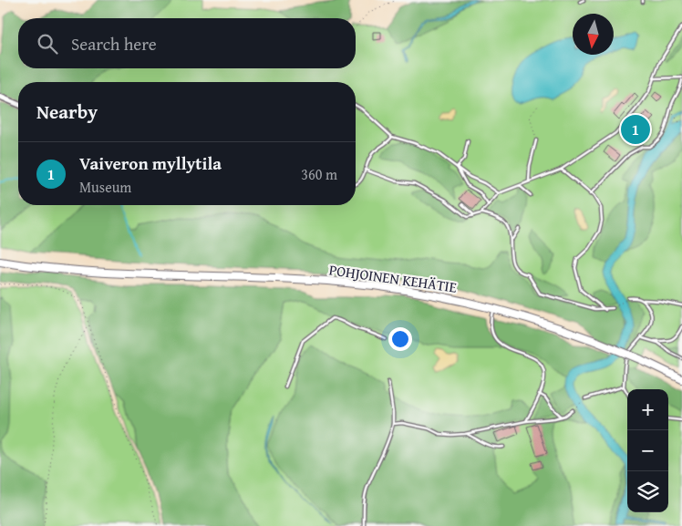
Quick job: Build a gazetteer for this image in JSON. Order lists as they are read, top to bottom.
{
  "streets": {
    "main road": ["POHJOINEN KEHÄTIE"]
  },
  "north": "bottom",
  "page": {
    "search": "Search here",
    "heading": "Nearby",
    "pins": "1",
    "list": [
      {
        "mark": "1",
        "name": "Vaiveron myllytila",
        "note": "Museum",
        "value": "360 m"
      }
    ],
    "map_buttons": ["+", "−"]
  }
}
